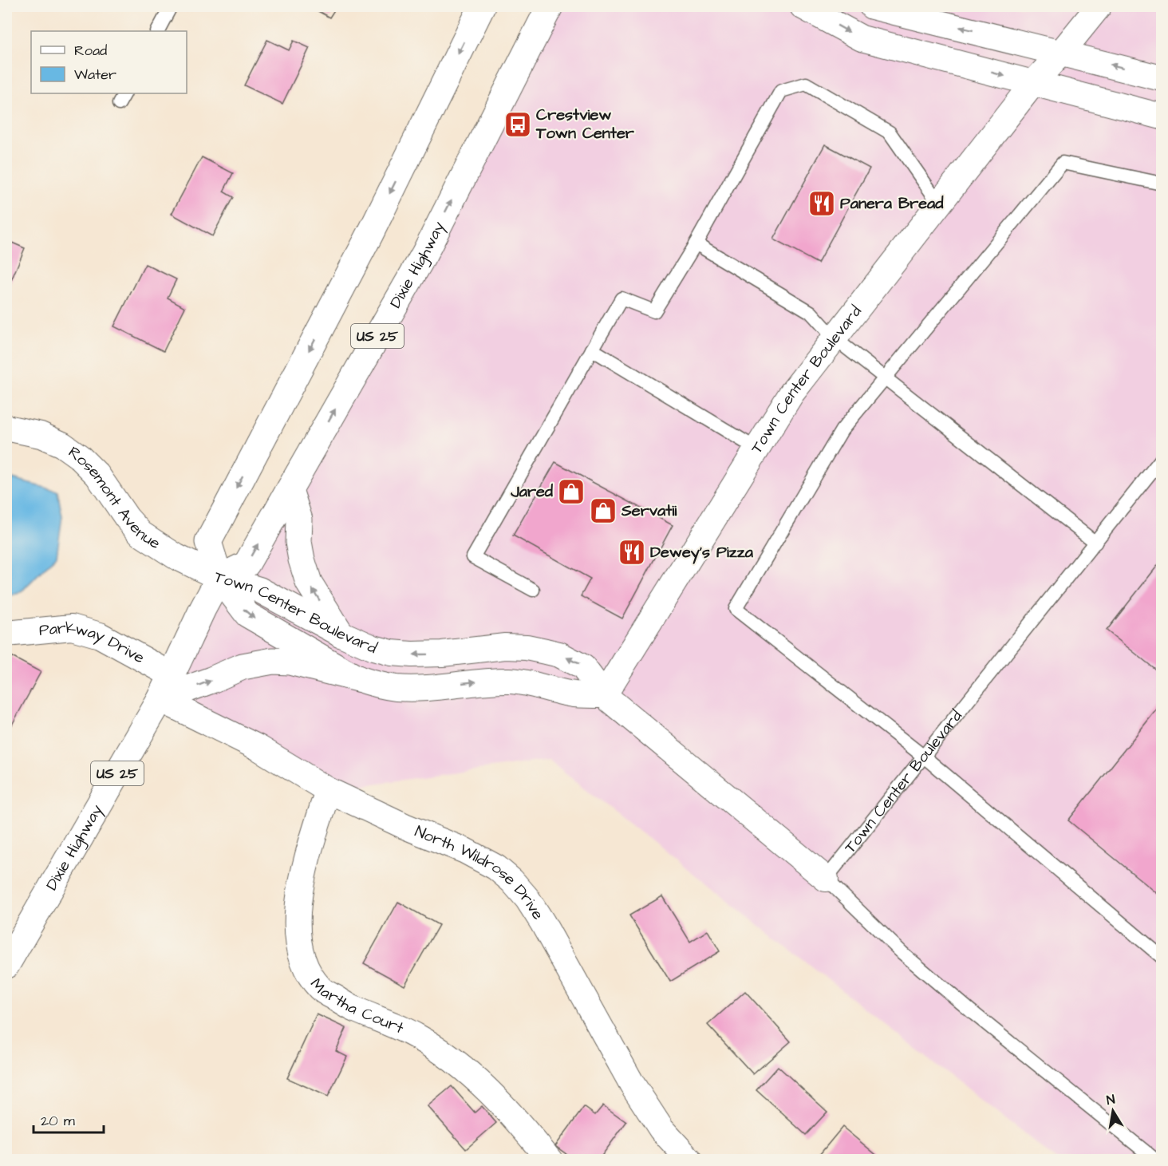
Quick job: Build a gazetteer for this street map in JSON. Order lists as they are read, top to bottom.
{
  "streets": {
    "main road": ["Dixie Highway", "US 25"],
    "street": [
      "Town Center Boulevard",
      "Rosemont Avenue",
      "Parkway Drive",
      "North Wildrose Drive",
      "Martha Court"
    ]
  },
  "crossings": [
    ["Dixie Highway", "Town Center Boulevard"],
    ["Dixie Highway", "Rosemont Avenue"],
    ["Dixie Highway", "Parkway Drive"],
    ["Dixie Highway", "North Wildrose Drive"],
    ["Town Center Boulevard", "Rosemont Avenue"],
    ["North Wildrose Drive", "Martha Court"]
  ],
  "places": {
    "bus stop": ["Crestview Town Center"],
    "restaurant": ["Panera Bread", "Dewey’s Pizza"],
    "shop": ["Jared", "Servatii"]
  },
  "legend": ["Road", "Water"],
  "scale_bar": "20 m",
  "north": "top"
}
